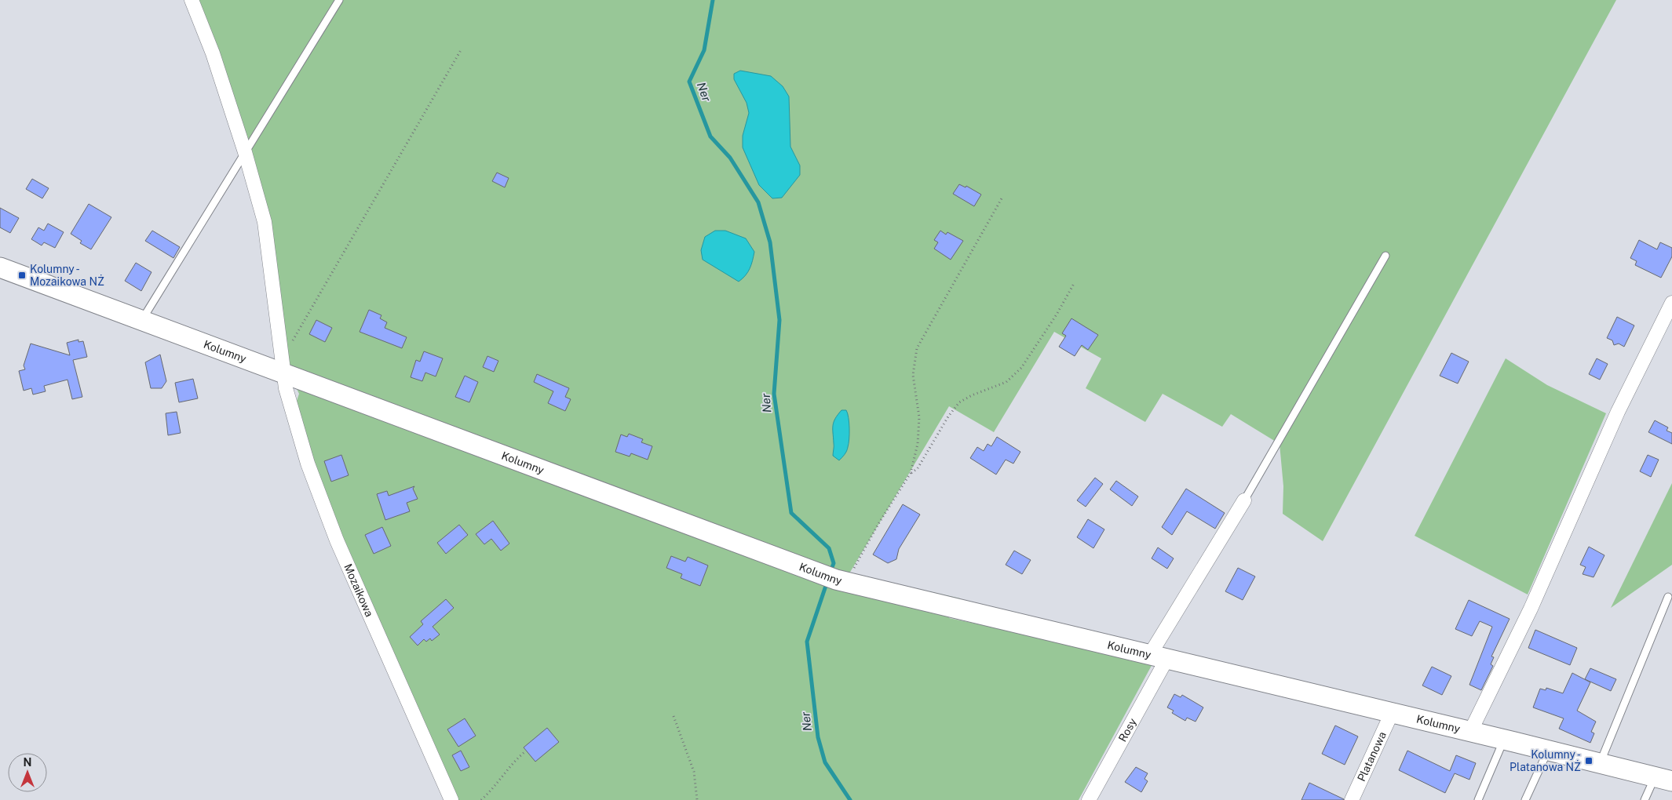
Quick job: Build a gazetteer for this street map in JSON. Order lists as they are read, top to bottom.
{
  "streets": {
    "street": [
      "Kolumny",
      "Mozaikowa",
      "Rosy",
      "Platanowa"
    ]
  },
  "crossings": [
    ["Kolumny", "Mozaikowa"],
    ["Kolumny", "Rosy"],
    ["Kolumny", "Platanowa"]
  ],
  "water": ["Ner"],
  "places": {
    "transit": ["Kolumny - Mozaikowa NŻ", "Kolumny - Platanowa NŻ"]
  },
  "north": "top"
}
